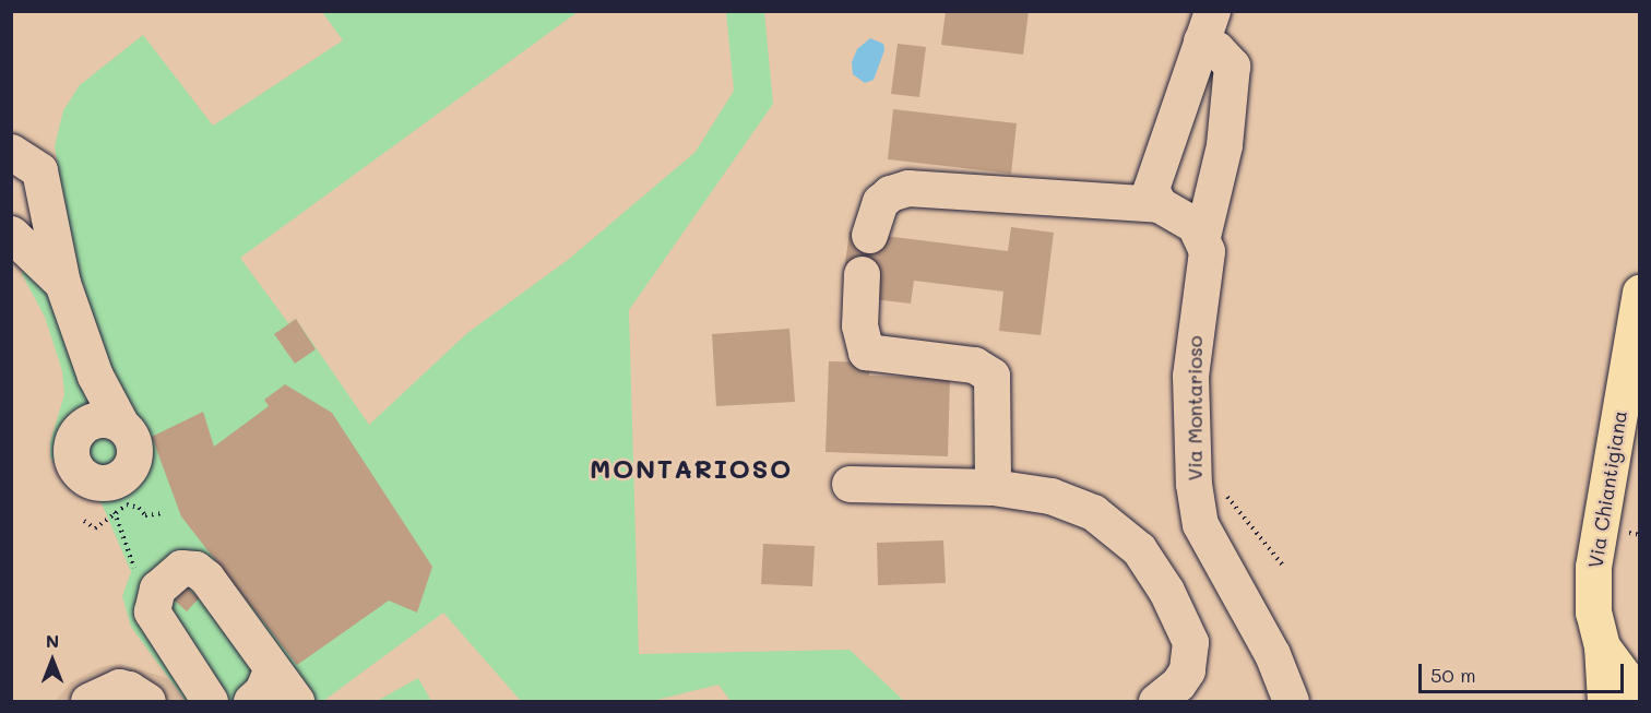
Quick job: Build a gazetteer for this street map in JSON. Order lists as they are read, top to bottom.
{
  "streets": {
    "main road": ["Via Chiantigiana"],
    "street": ["Via Montarioso"]
  },
  "districts": ["MONTARIOSO"],
  "scale_bar": "50 m",
  "north": "top"
}
